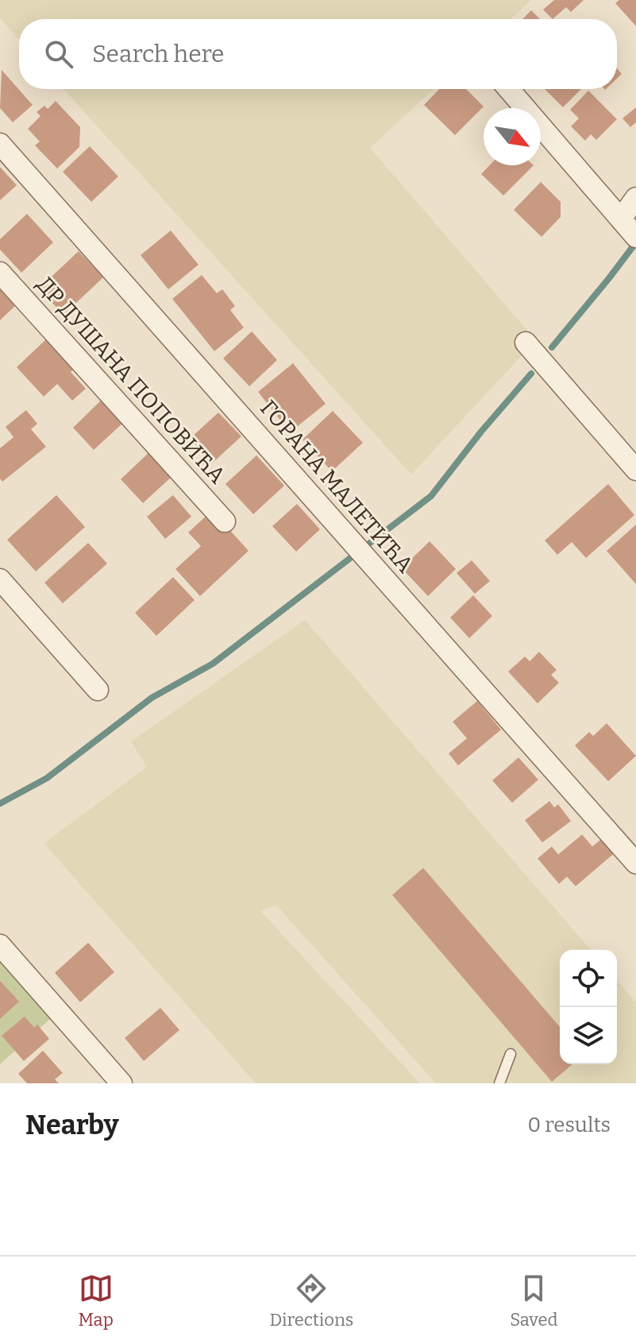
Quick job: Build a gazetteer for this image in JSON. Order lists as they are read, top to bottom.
{
  "streets": {
    "street": ["ДР ДУШАНА ПОПОВИЋА", "ГОРАНА МАЛЕТИЋА"]
  },
  "north": "bottom right",
  "page": {
    "search": "Search here",
    "heading": ["Nearby", "0 results"],
    "nav": ["Map", "Directions", "Saved"]
  }
}
